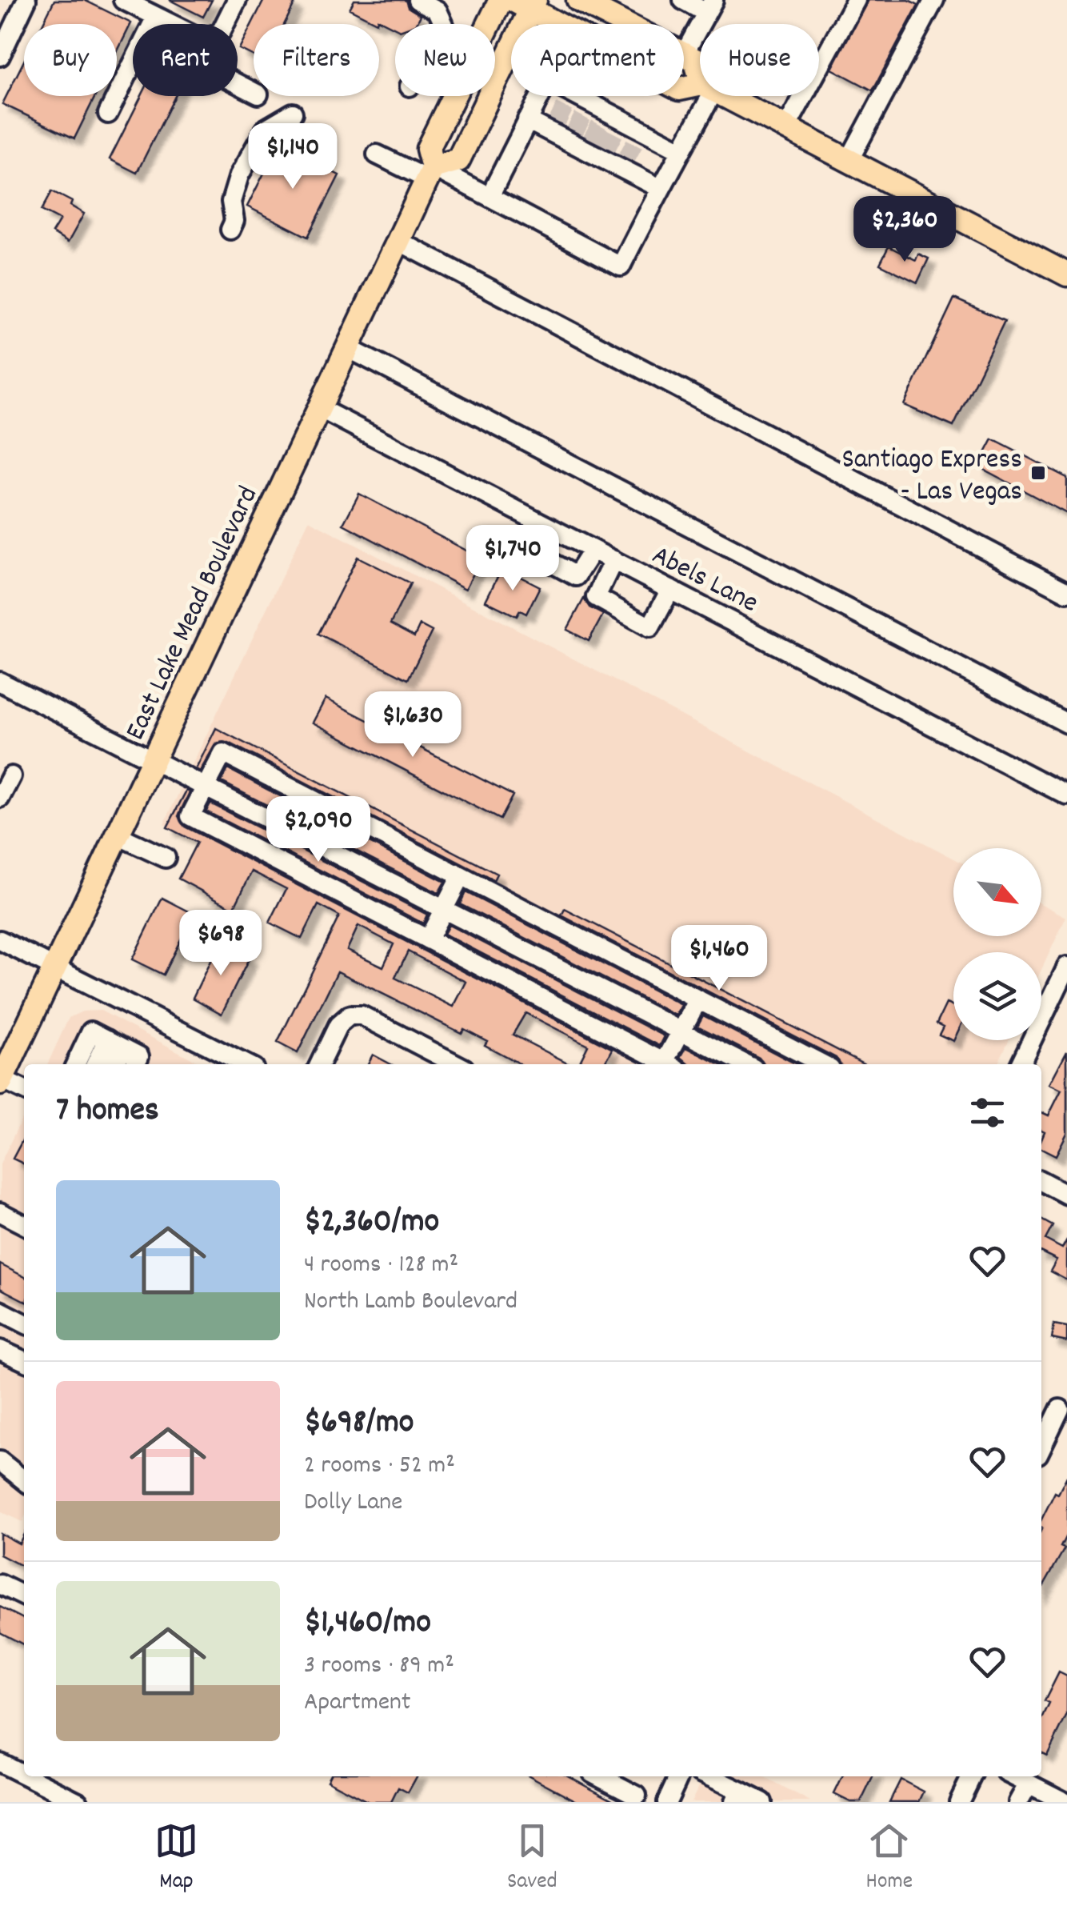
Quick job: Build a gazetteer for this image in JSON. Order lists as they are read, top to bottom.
{
  "streets": {
    "main road": ["East Lake Mead Boulevard"],
    "street": ["Abels Lane"]
  },
  "crossings": [
    ["Abels Lane", "East Lake Mead Boulevard"]
  ],
  "places": {
    "transit": ["Santiago Express - Las Vegas"]
  },
  "north": "bottom right",
  "page": {
    "chip": [
      "Buy",
      "Rent",
      "Filters",
      "New",
      "Apartment",
      "House"
    ],
    "price": [
      "$1,140",
      "$2,360",
      "$1,740",
      "$1,630",
      "$2,090",
      "$698",
      "$1,460"
    ],
    "heading": "7 homes",
    "list": [
      {
        "name": "$2,360/mo",
        "note": "4 rooms · 128 m² · North Lamb Boulevard"
      },
      {
        "name": "$698/mo",
        "note": "2 rooms · 52 m² · Dolly Lane"
      },
      {
        "name": "$1,460/mo",
        "note": "3 rooms · 89 m² · Apartment"
      }
    ],
    "tabs": ["Map", "Saved", "Home"]
  }
}
